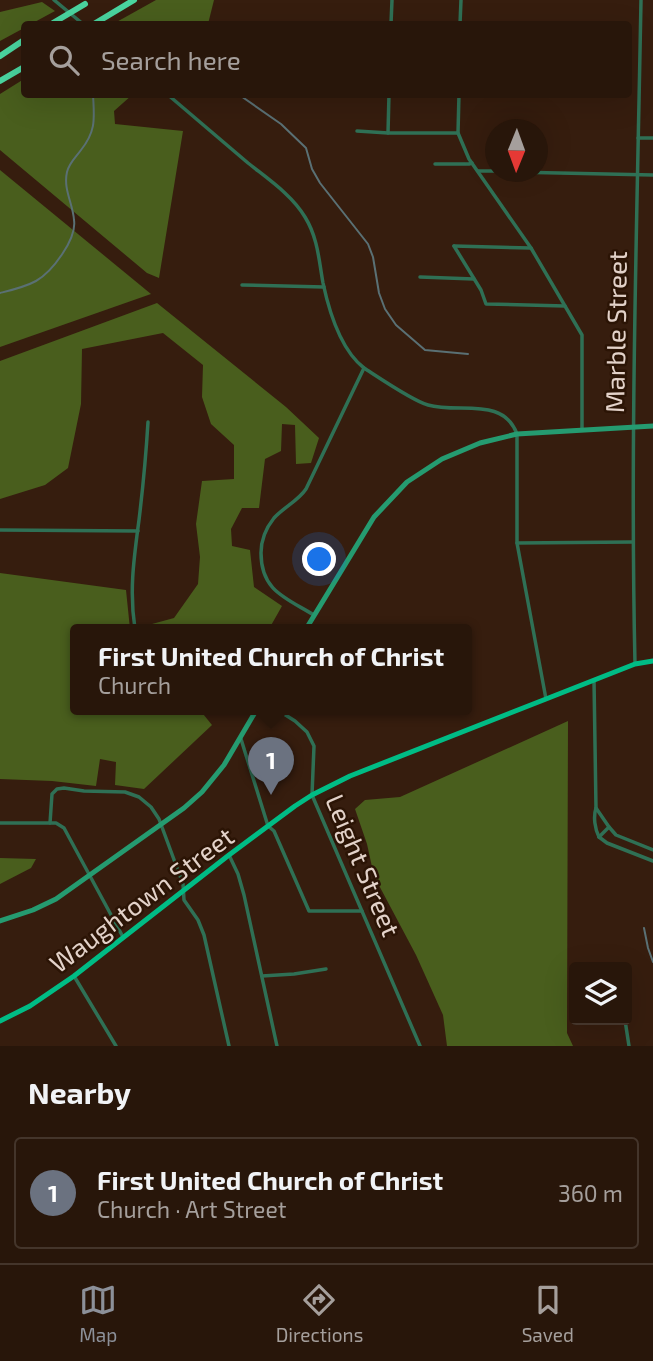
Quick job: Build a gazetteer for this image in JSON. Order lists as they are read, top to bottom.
{
  "streets": {
    "main road": ["Waughtown Street"],
    "street": ["Marble Street", "Leight Street"]
  },
  "crossings": [
    ["Marble Street", "Waughtown Street"],
    ["Leight Street", "Waughtown Street"]
  ],
  "north": "bottom",
  "page": {
    "search": "Search here",
    "popup": ["First United Church of Christ", "Church"],
    "pins": "1",
    "heading": "Nearby",
    "list": [
      {
        "mark": "1",
        "name": "First United Church of Christ",
        "note": "Church · Art Street",
        "value": "360 m"
      }
    ],
    "nav": ["Map", "Directions", "Saved"]
  }
}
